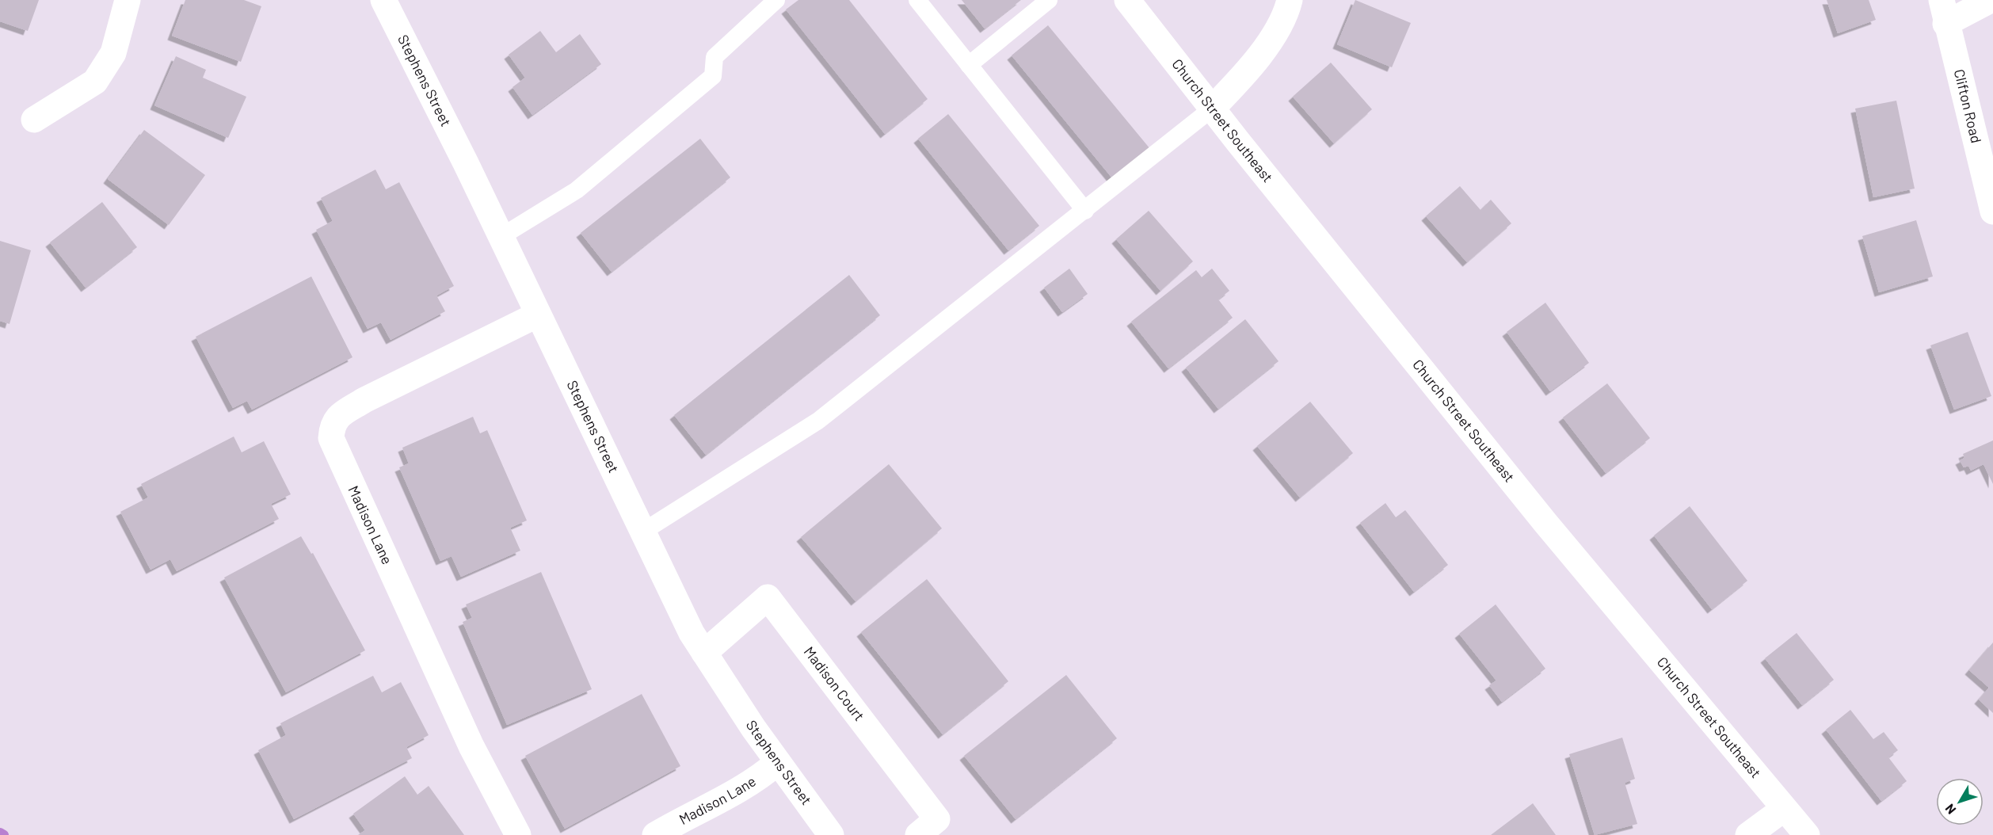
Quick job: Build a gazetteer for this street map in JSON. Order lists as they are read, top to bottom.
{
  "streets": {
    "street": [
      "Stephens Street",
      "Clifton Road",
      "Church Street Southeast",
      "Madison Lane",
      "Madison Court"
    ]
  },
  "crossings": [
    ["Stephens Street", "Madison Lane"],
    ["Stephens Street", "Madison Court"]
  ],
  "north": "bottom left"
}
